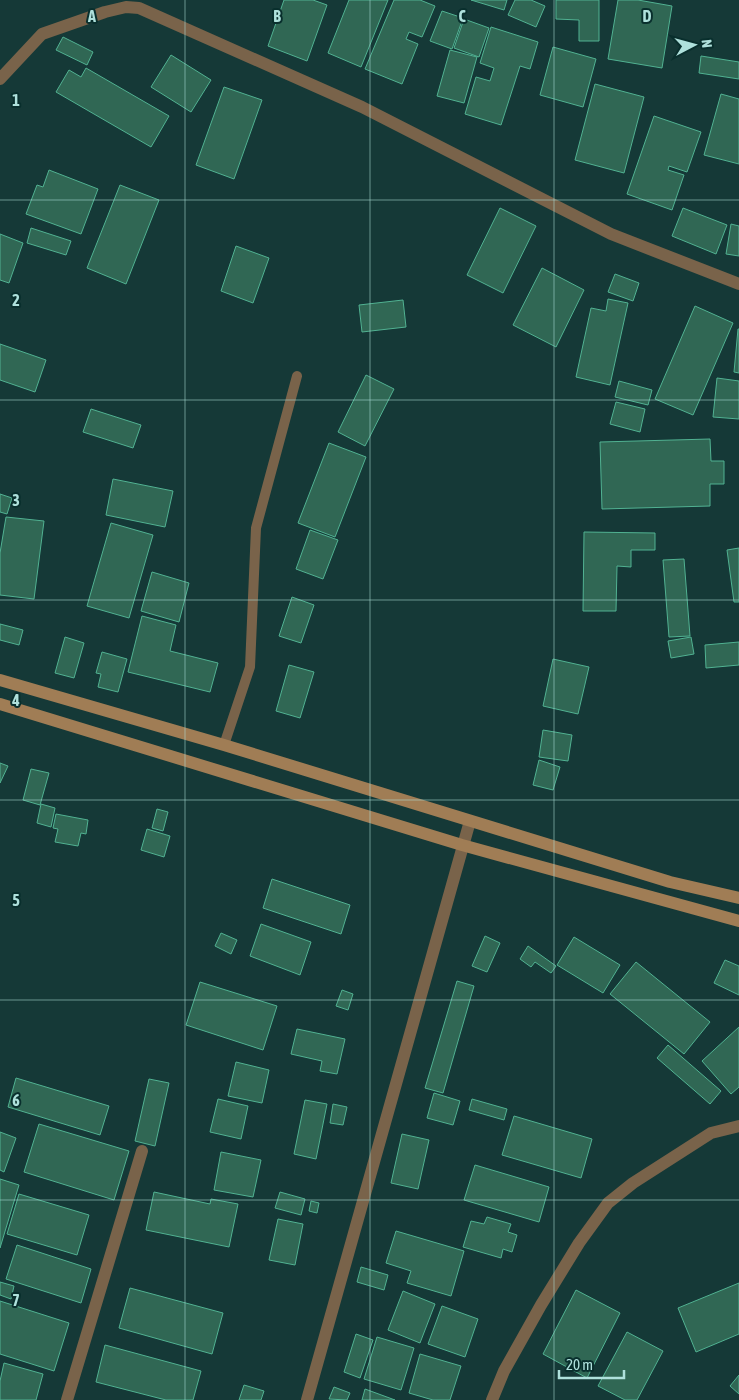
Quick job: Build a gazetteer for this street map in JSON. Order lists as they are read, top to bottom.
{
  "scale_bar": "20 m",
  "north": "right",
  "grid": {
    "columns": [
      "A",
      "B",
      "C",
      "D"
    ],
    "rows": [
      "1",
      "2",
      "3",
      "4",
      "5",
      "6",
      "7"
    ]
  }
}
